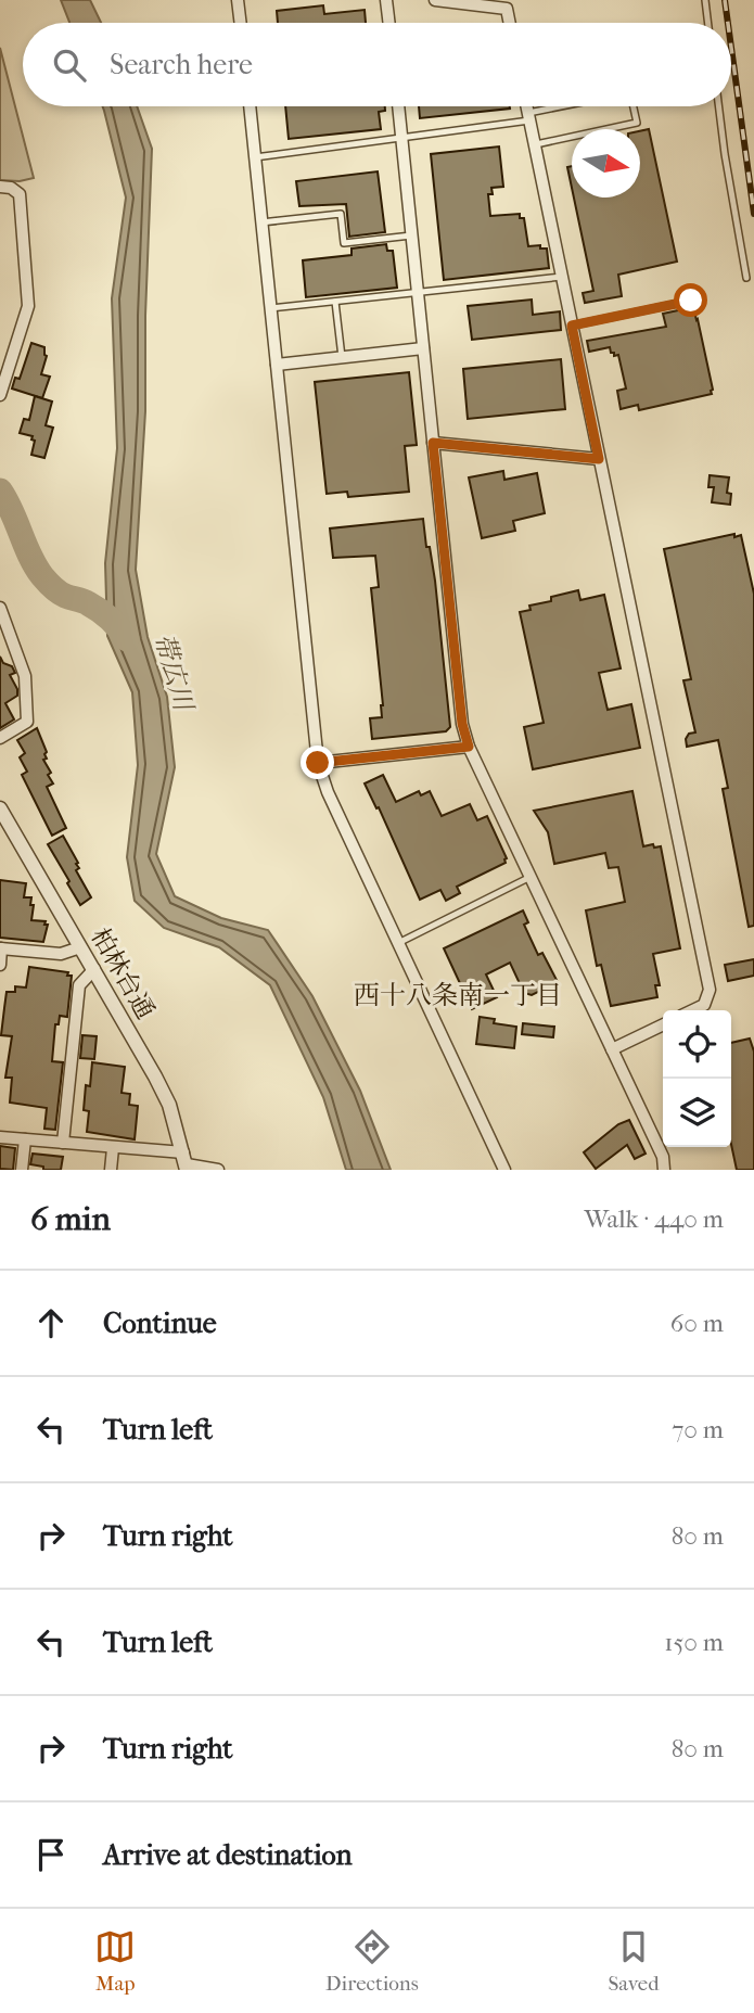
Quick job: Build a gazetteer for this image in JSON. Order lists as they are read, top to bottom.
{
  "streets": {
    "street": ["柏林台通"]
  },
  "districts": ["西十八条南一丁目"],
  "water": ["帯広川"],
  "north": "right",
  "page": {
    "search": "Search here",
    "heading": ["6 min", "Walk · 440 m"],
    "list": [
      ["Continue", "60 m"],
      ["Turn left", "70 m"],
      ["Turn right", "80 m"],
      ["Turn left", "150 m"],
      ["Turn right", "80 m"],
      "Arrive at destination"
    ],
    "nav": ["Map", "Directions", "Saved"]
  }
}
